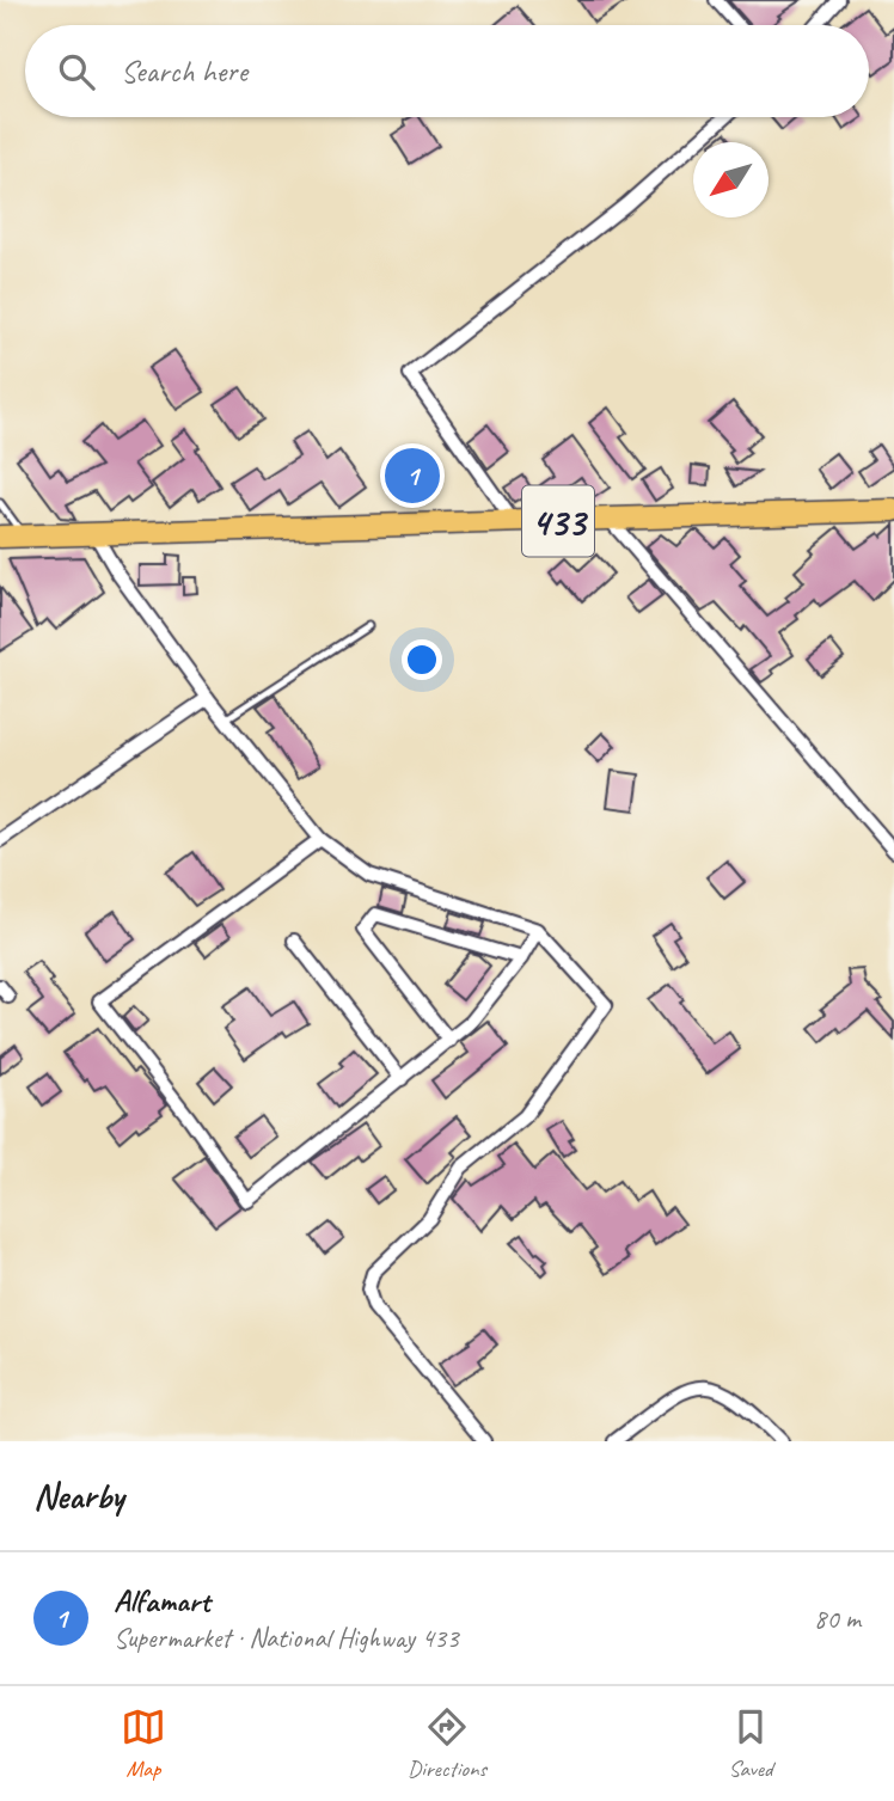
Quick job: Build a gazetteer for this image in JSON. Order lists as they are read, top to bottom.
{
  "streets": {
    "main road": ["433"]
  },
  "north": "bottom left",
  "page": {
    "search": "Search here",
    "pins": "1",
    "heading": "Nearby",
    "list": [
      {
        "mark": "1",
        "name": "Alfamart",
        "note": "Supermarket · National Highway 433",
        "value": "80 m"
      }
    ],
    "nav": ["Map", "Directions", "Saved"]
  }
}
